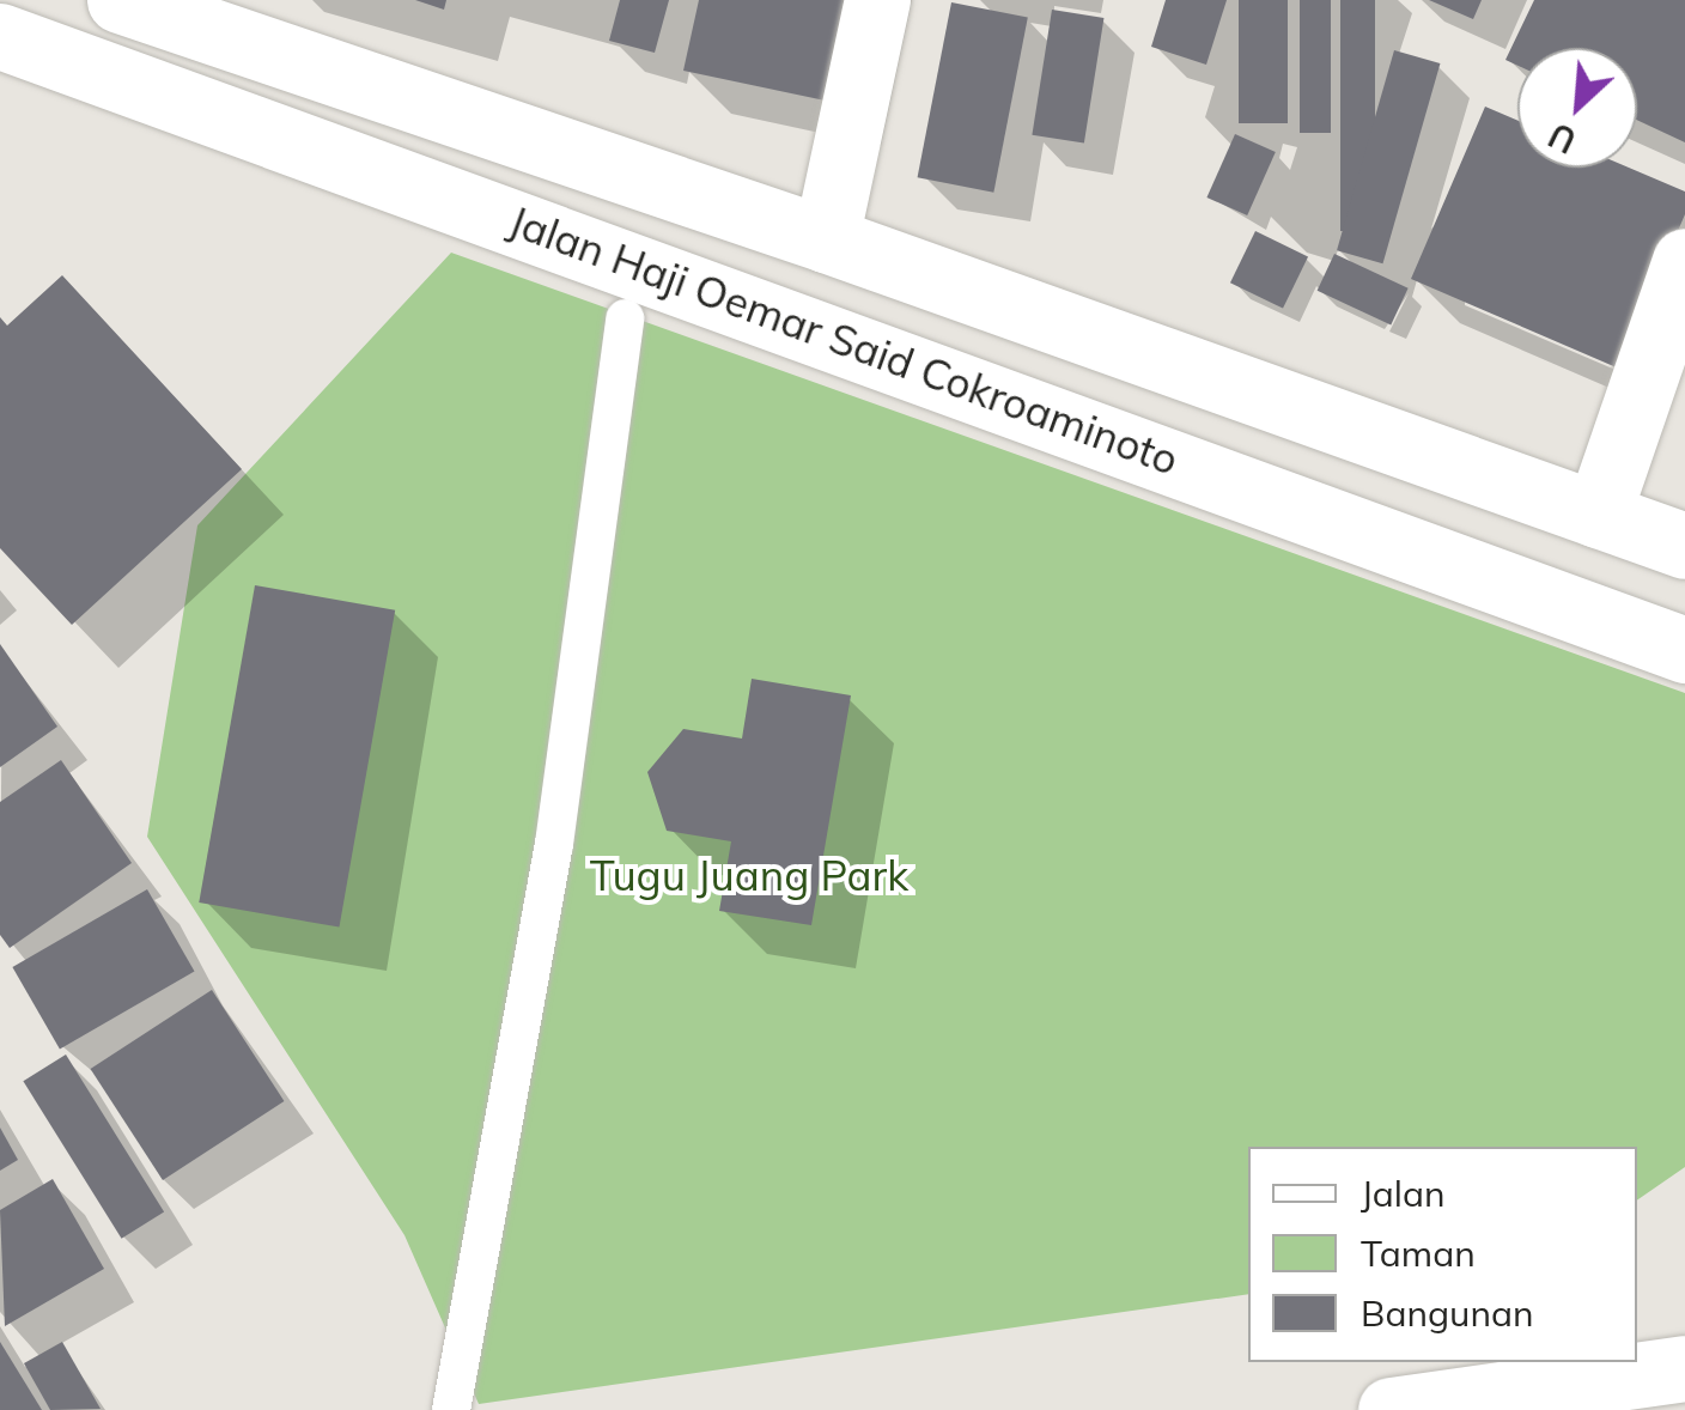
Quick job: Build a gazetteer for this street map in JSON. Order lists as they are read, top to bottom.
{
  "streets": {
    "main road": ["Jalan Haji Oemar Said Cokroaminoto"]
  },
  "parks": ["Tugu Juang Park"],
  "legend": ["Jalan", "Taman", "Bangunan"],
  "north": "bottom left"
}
